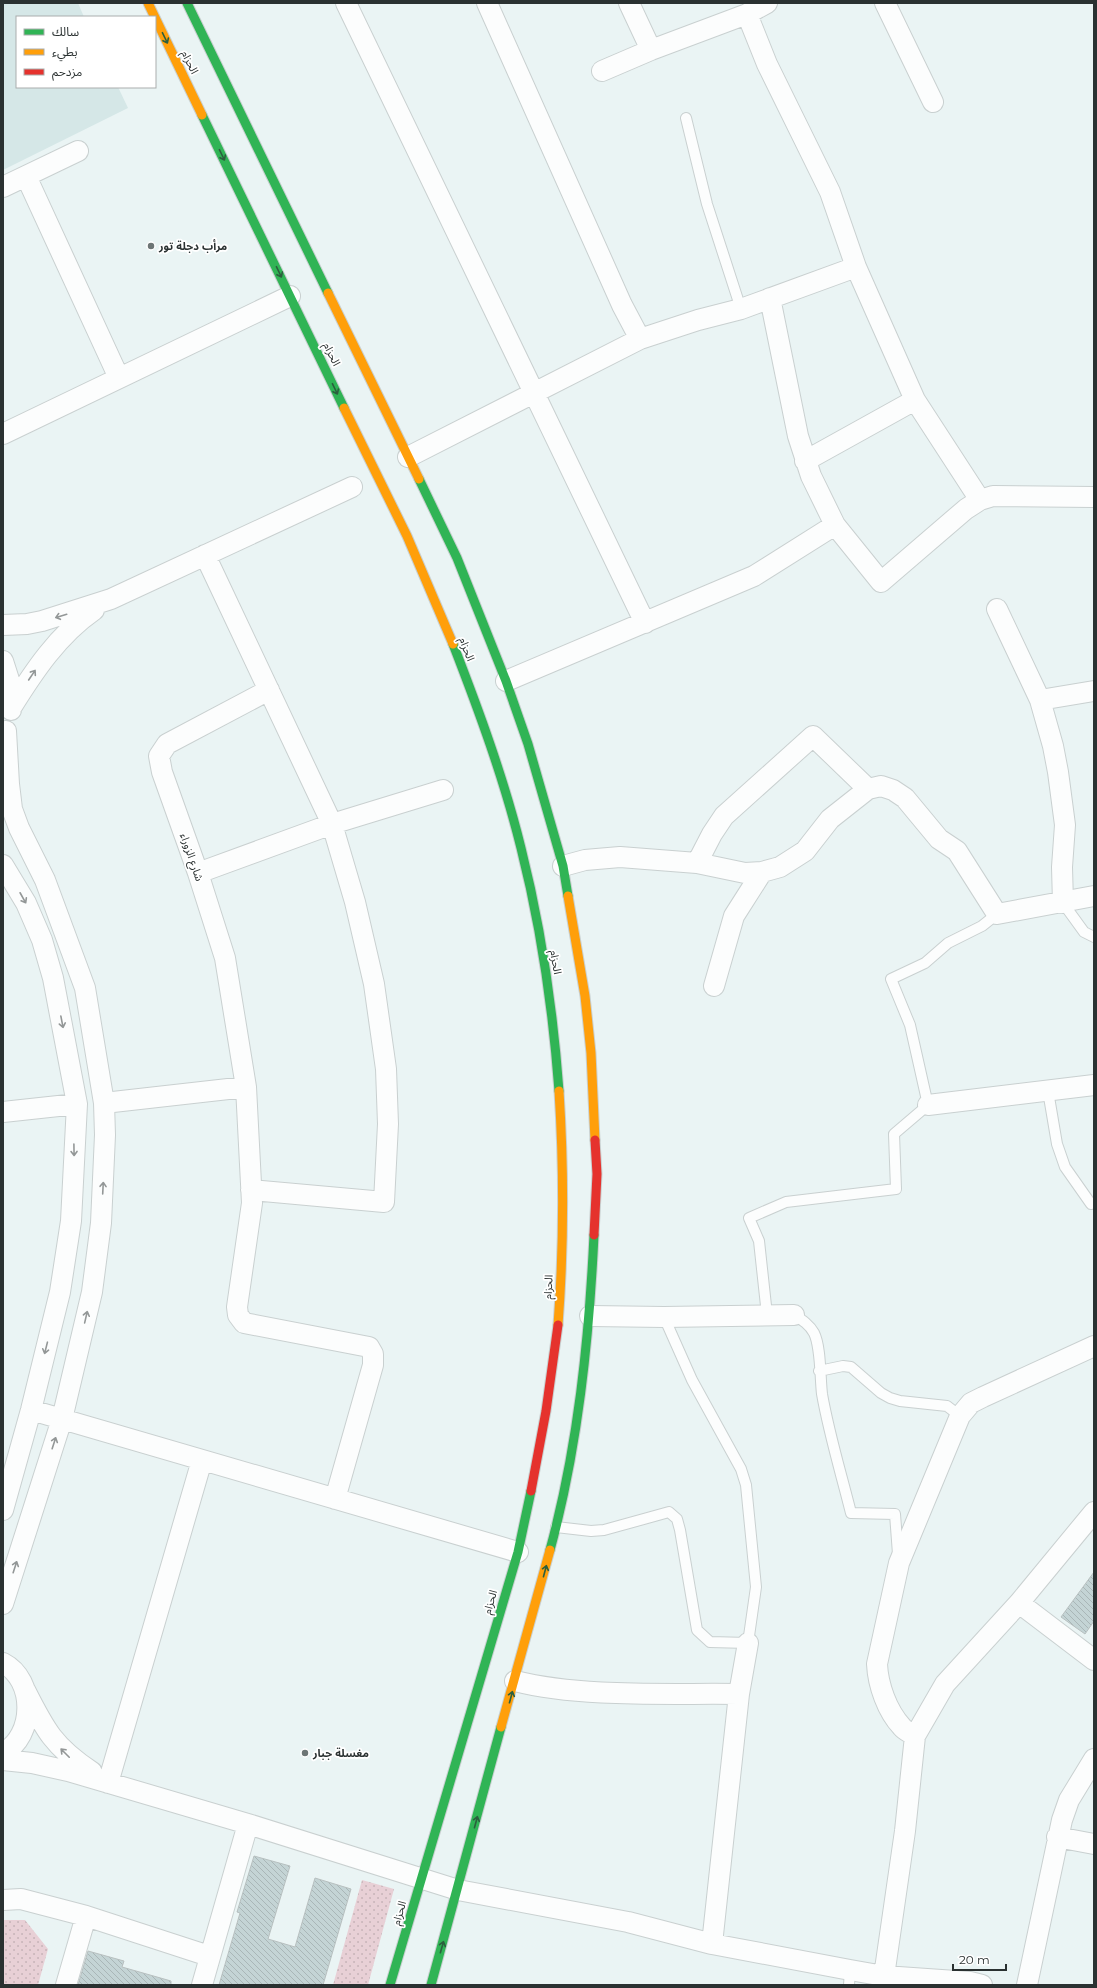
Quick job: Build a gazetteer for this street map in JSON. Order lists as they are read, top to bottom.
{
  "streets": {
    "main road": ["الحزام"],
    "street": ["شارع الزوراء"]
  },
  "places": ["مرأب دجلة تور", "مغسلة جبار"],
  "legend": ["سالك", "بطيء", "مزدحم"],
  "scale_bar": "20 m"
}
